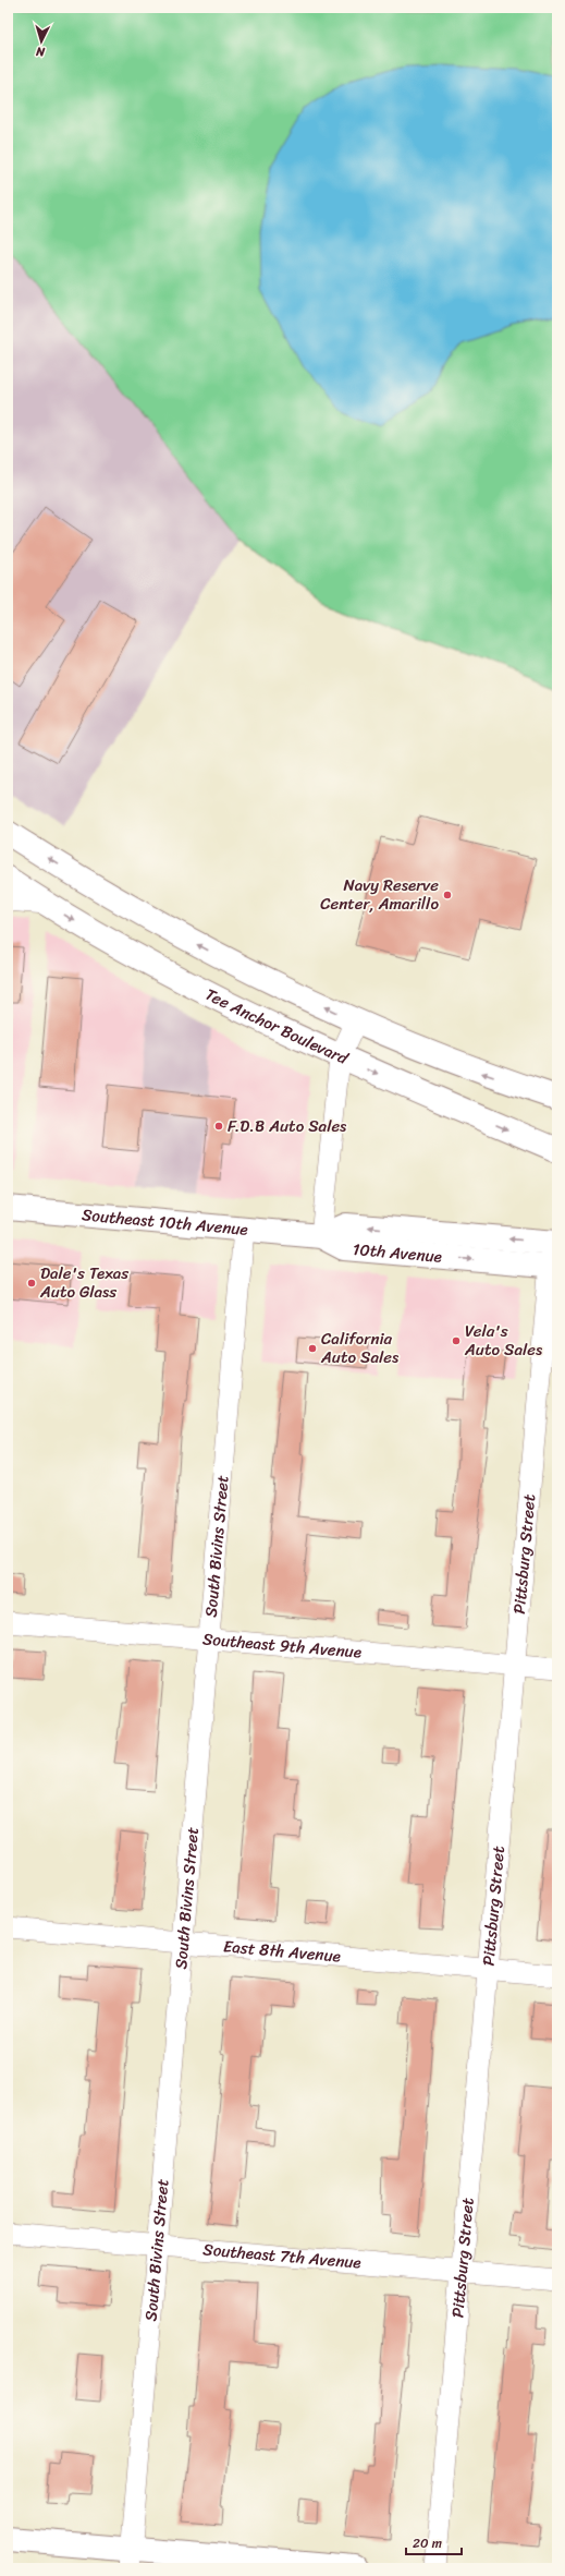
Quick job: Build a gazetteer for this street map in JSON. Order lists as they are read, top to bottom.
{
  "streets": {
    "main road": ["Tee Anchor Boulevard", "Southeast 10th Avenue", "10th Avenue"],
    "street": [
      "South Bivins Street",
      "Pittsburg Street",
      "Southeast 9th Avenue",
      "East 8th Avenue",
      "Southeast 7th Avenue"
    ]
  },
  "crossings": [
    ["Southeast 10th Avenue", "10th Avenue"],
    ["Southeast 10th Avenue", "South Bivins Street"],
    ["10th Avenue", "Pittsburg Street"],
    ["South Bivins Street", "Southeast 9th Avenue"],
    ["South Bivins Street", "East 8th Avenue"],
    ["South Bivins Street", "Southeast 7th Avenue"],
    ["Pittsburg Street", "Southeast 9th Avenue"],
    ["Pittsburg Street", "East 8th Avenue"],
    ["Pittsburg Street", "Southeast 7th Avenue"]
  ],
  "places": [
    "Navy Reserve Center, Amarillo",
    "F.D.B Auto Sales",
    "Dale's Texas Auto Glass",
    "Vela's Auto Sales",
    "California Auto Sales"
  ],
  "scale_bar": "20 m",
  "north": "bottom"
}
